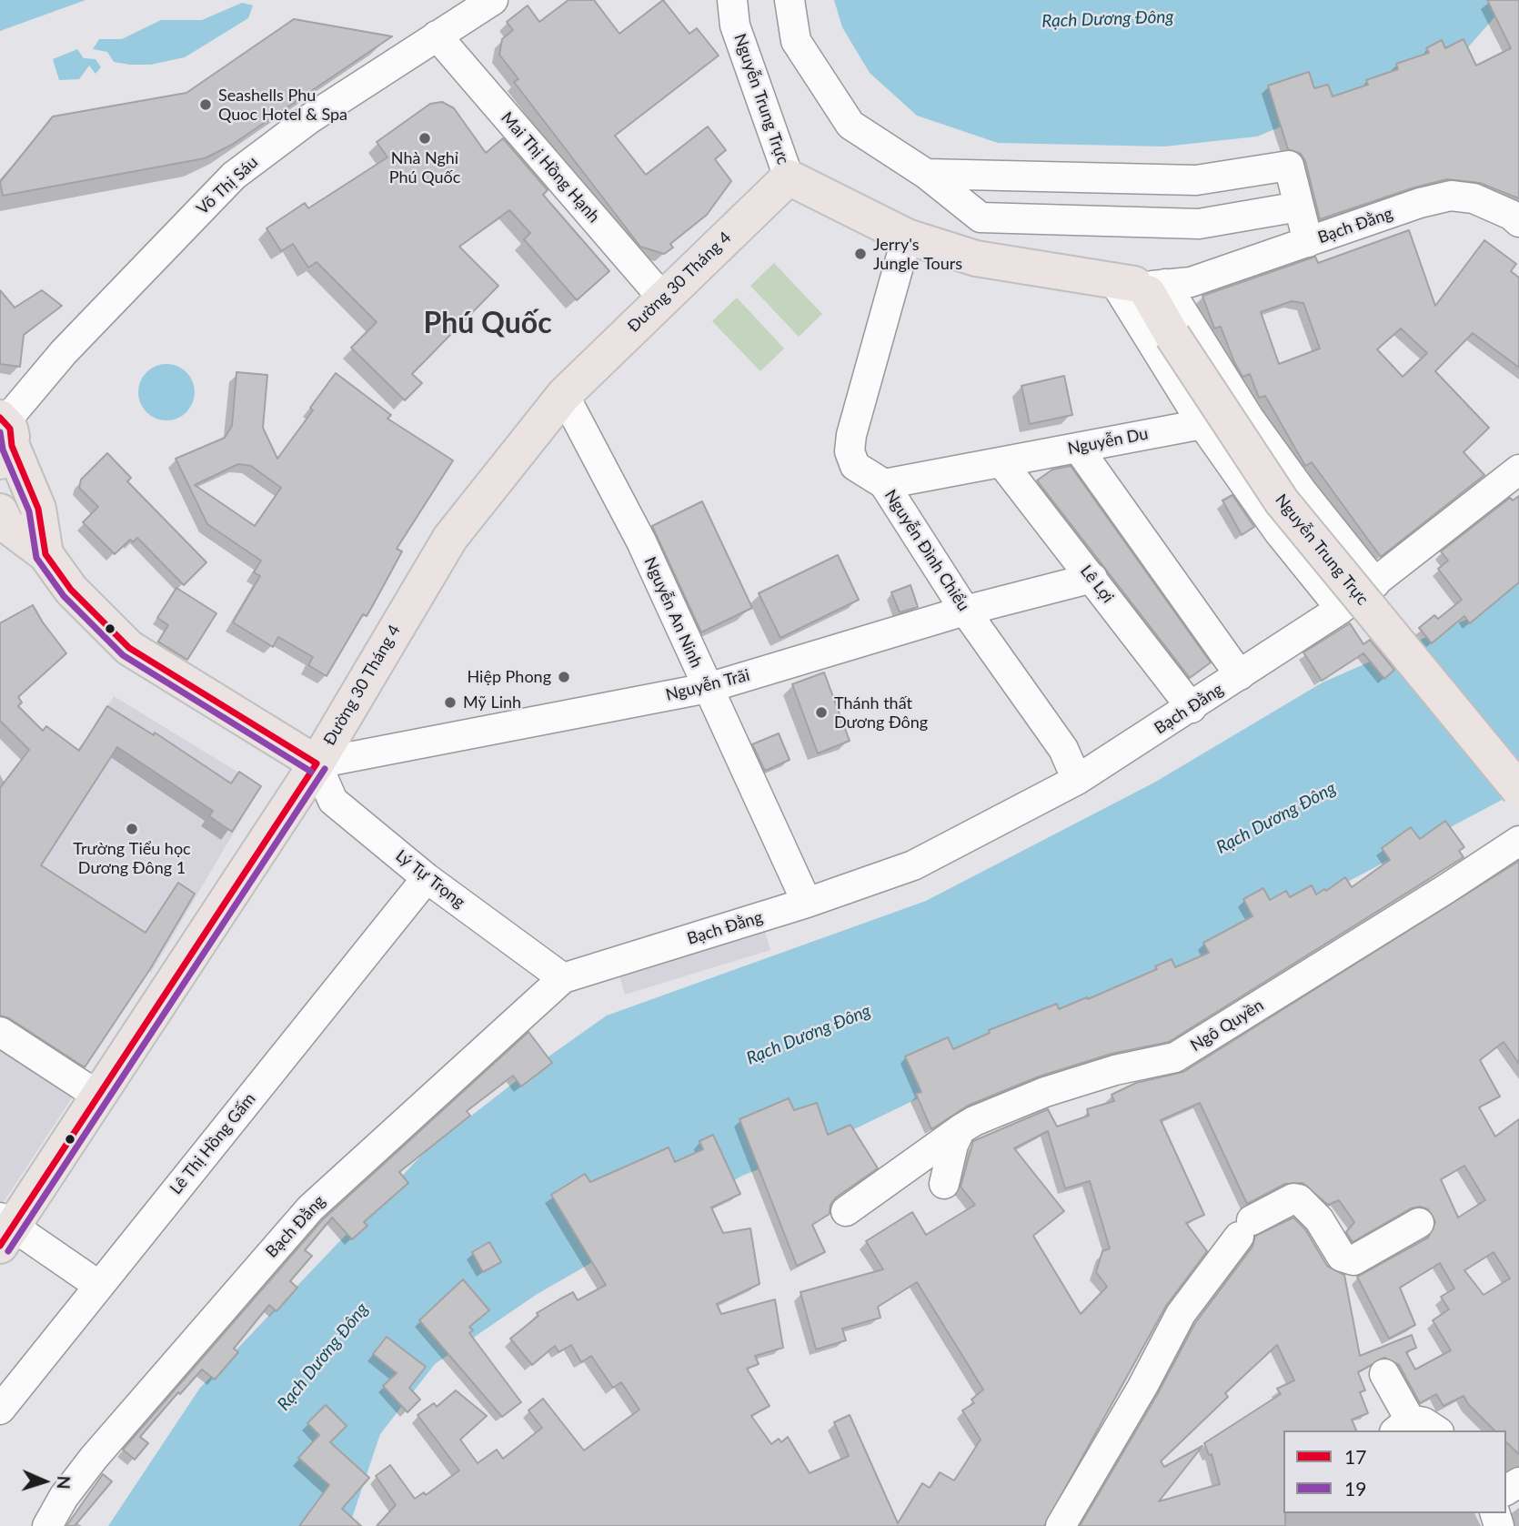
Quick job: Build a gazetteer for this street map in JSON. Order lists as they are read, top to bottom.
{
  "streets": {
    "main road": ["Nguyễn Trung Trực", "Đường 30 Tháng 4"],
    "street": [
      "Mai Thị Hồng Hạnh",
      "Võ Thị Sáu",
      "Bạch Đằng",
      "Nguyễn Du",
      "Nguyễn Đình Chiểu",
      "Lê Lợi",
      "Nguyễn An Ninh",
      "Nguyễn Trãi",
      "Lý Tự Trọng",
      "Ngô Quyền",
      "Lê Thị Hồng Gấm"
    ]
  },
  "crossings": [
    ["Nguyễn Trung Trực", "Bạch Đằng"],
    ["Nguyễn Trung Trực", "Đường 30 Tháng 4"],
    ["Nguyễn Trung Trực", "Nguyễn Du"],
    ["Nguyễn Trung Trực", "Nguyễn Đình Chiểu"],
    ["Mai Thị Hồng Hạnh", "Võ Thị Sáu"],
    ["Mai Thị Hồng Hạnh", "Đường 30 Tháng 4"],
    ["Bạch Đằng", "Nguyễn Đình Chiểu"],
    ["Bạch Đằng", "Lê Lợi"],
    ["Bạch Đằng", "Nguyễn An Ninh"],
    ["Bạch Đằng", "Lý Tự Trọng"],
    ["Đường 30 Tháng 4", "Nguyễn An Ninh"],
    ["Đường 30 Tháng 4", "Nguyễn Trãi"],
    ["Đường 30 Tháng 4", "Lý Tự Trọng"],
    ["Nguyễn Du", "Nguyễn Đình Chiểu"],
    ["Nguyễn Du", "Lê Lợi"],
    ["Nguyễn Đình Chiểu", "Nguyễn Trãi"],
    ["Lê Lợi", "Nguyễn Trãi"],
    ["Nguyễn An Ninh", "Nguyễn Trãi"],
    ["Nguyễn Trãi", "Lý Tự Trọng"],
    ["Lý Tự Trọng", "Lê Thị Hồng Gấm"]
  ],
  "districts": ["Phú Quốc"],
  "water": ["Rạch Dương Đông"],
  "places": [
    "Seashells Phu Quoc Hotel & Spa",
    "Nhà Nghỉ Phú Quốc",
    "Jerry's Jungle Tours",
    "Hiệp Phong",
    "Mỹ Linh",
    "Thánh thất Dương Đông",
    "Trường Tiểu học Dương Đông 1"
  ],
  "lines": ["transit line 17", "transit line 19"],
  "legend": ["17", "19"],
  "north": "right"
}
